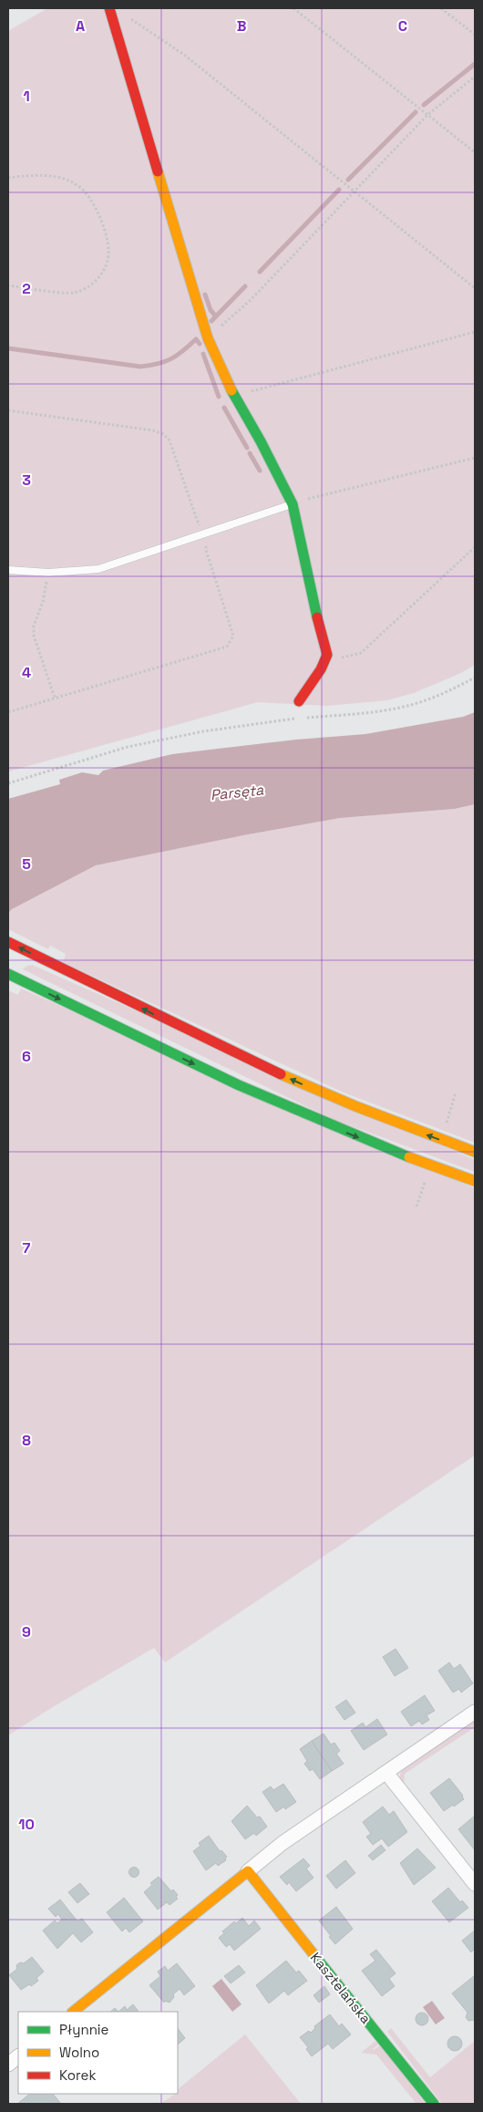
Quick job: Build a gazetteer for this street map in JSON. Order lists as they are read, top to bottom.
{
  "streets": {
    "street": ["Kasztelańska"]
  },
  "water": ["Parsęta"],
  "legend": ["Płynnie", "Wolno", "Korek"],
  "grid": {
    "columns": ["A", "B", "C"],
    "rows": [
      "1",
      "2",
      "3",
      "4",
      "5",
      "6",
      "7",
      "8",
      "9",
      "10"
    ]
  }
}
